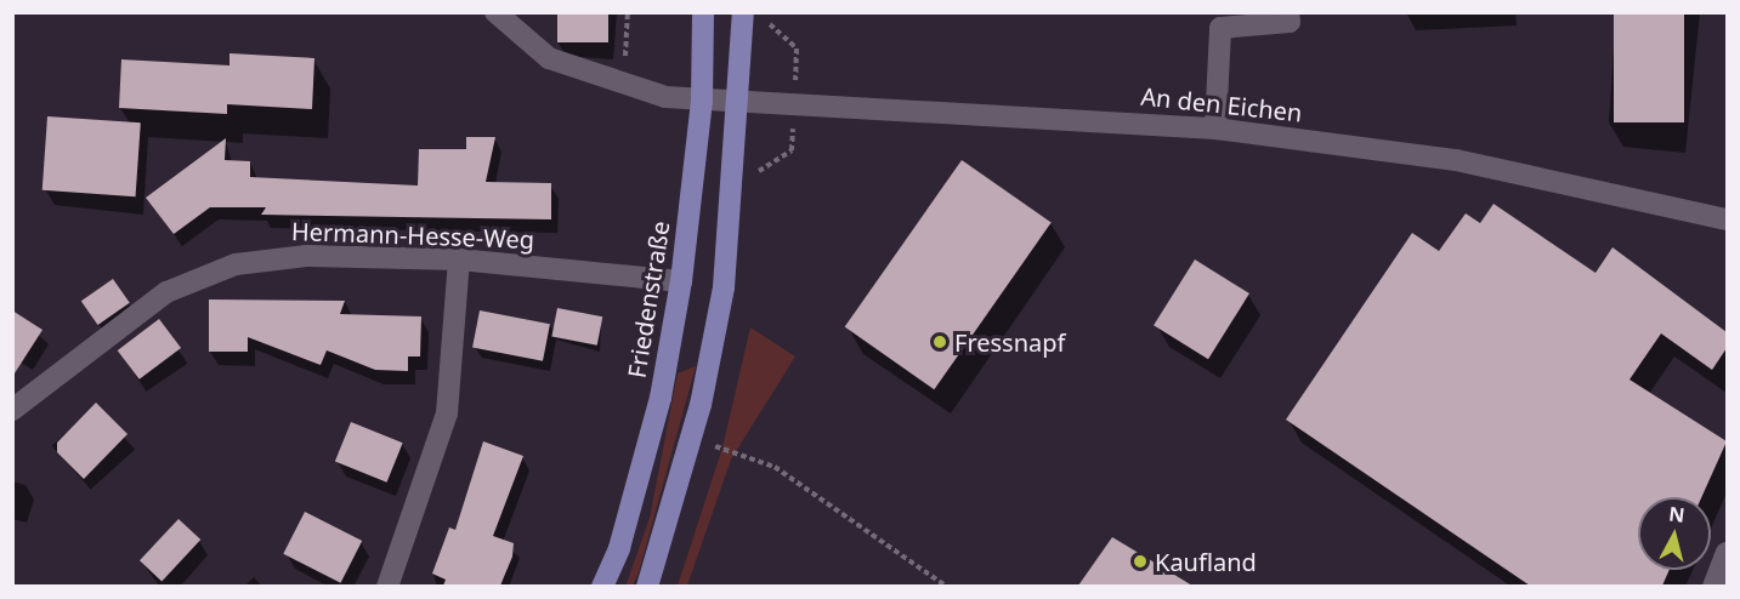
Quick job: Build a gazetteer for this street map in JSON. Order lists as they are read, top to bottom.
{
  "streets": {
    "main road": ["Friedenstraße"],
    "street": ["An den Eichen", "Hermann-Hesse-Weg"]
  },
  "crossings": [
    ["An den Eichen", "Friedenstraße"],
    ["Hermann-Hesse-Weg", "Friedenstraße"]
  ],
  "places": ["Fressnapf", "Kaufland"],
  "north": "top"
}
